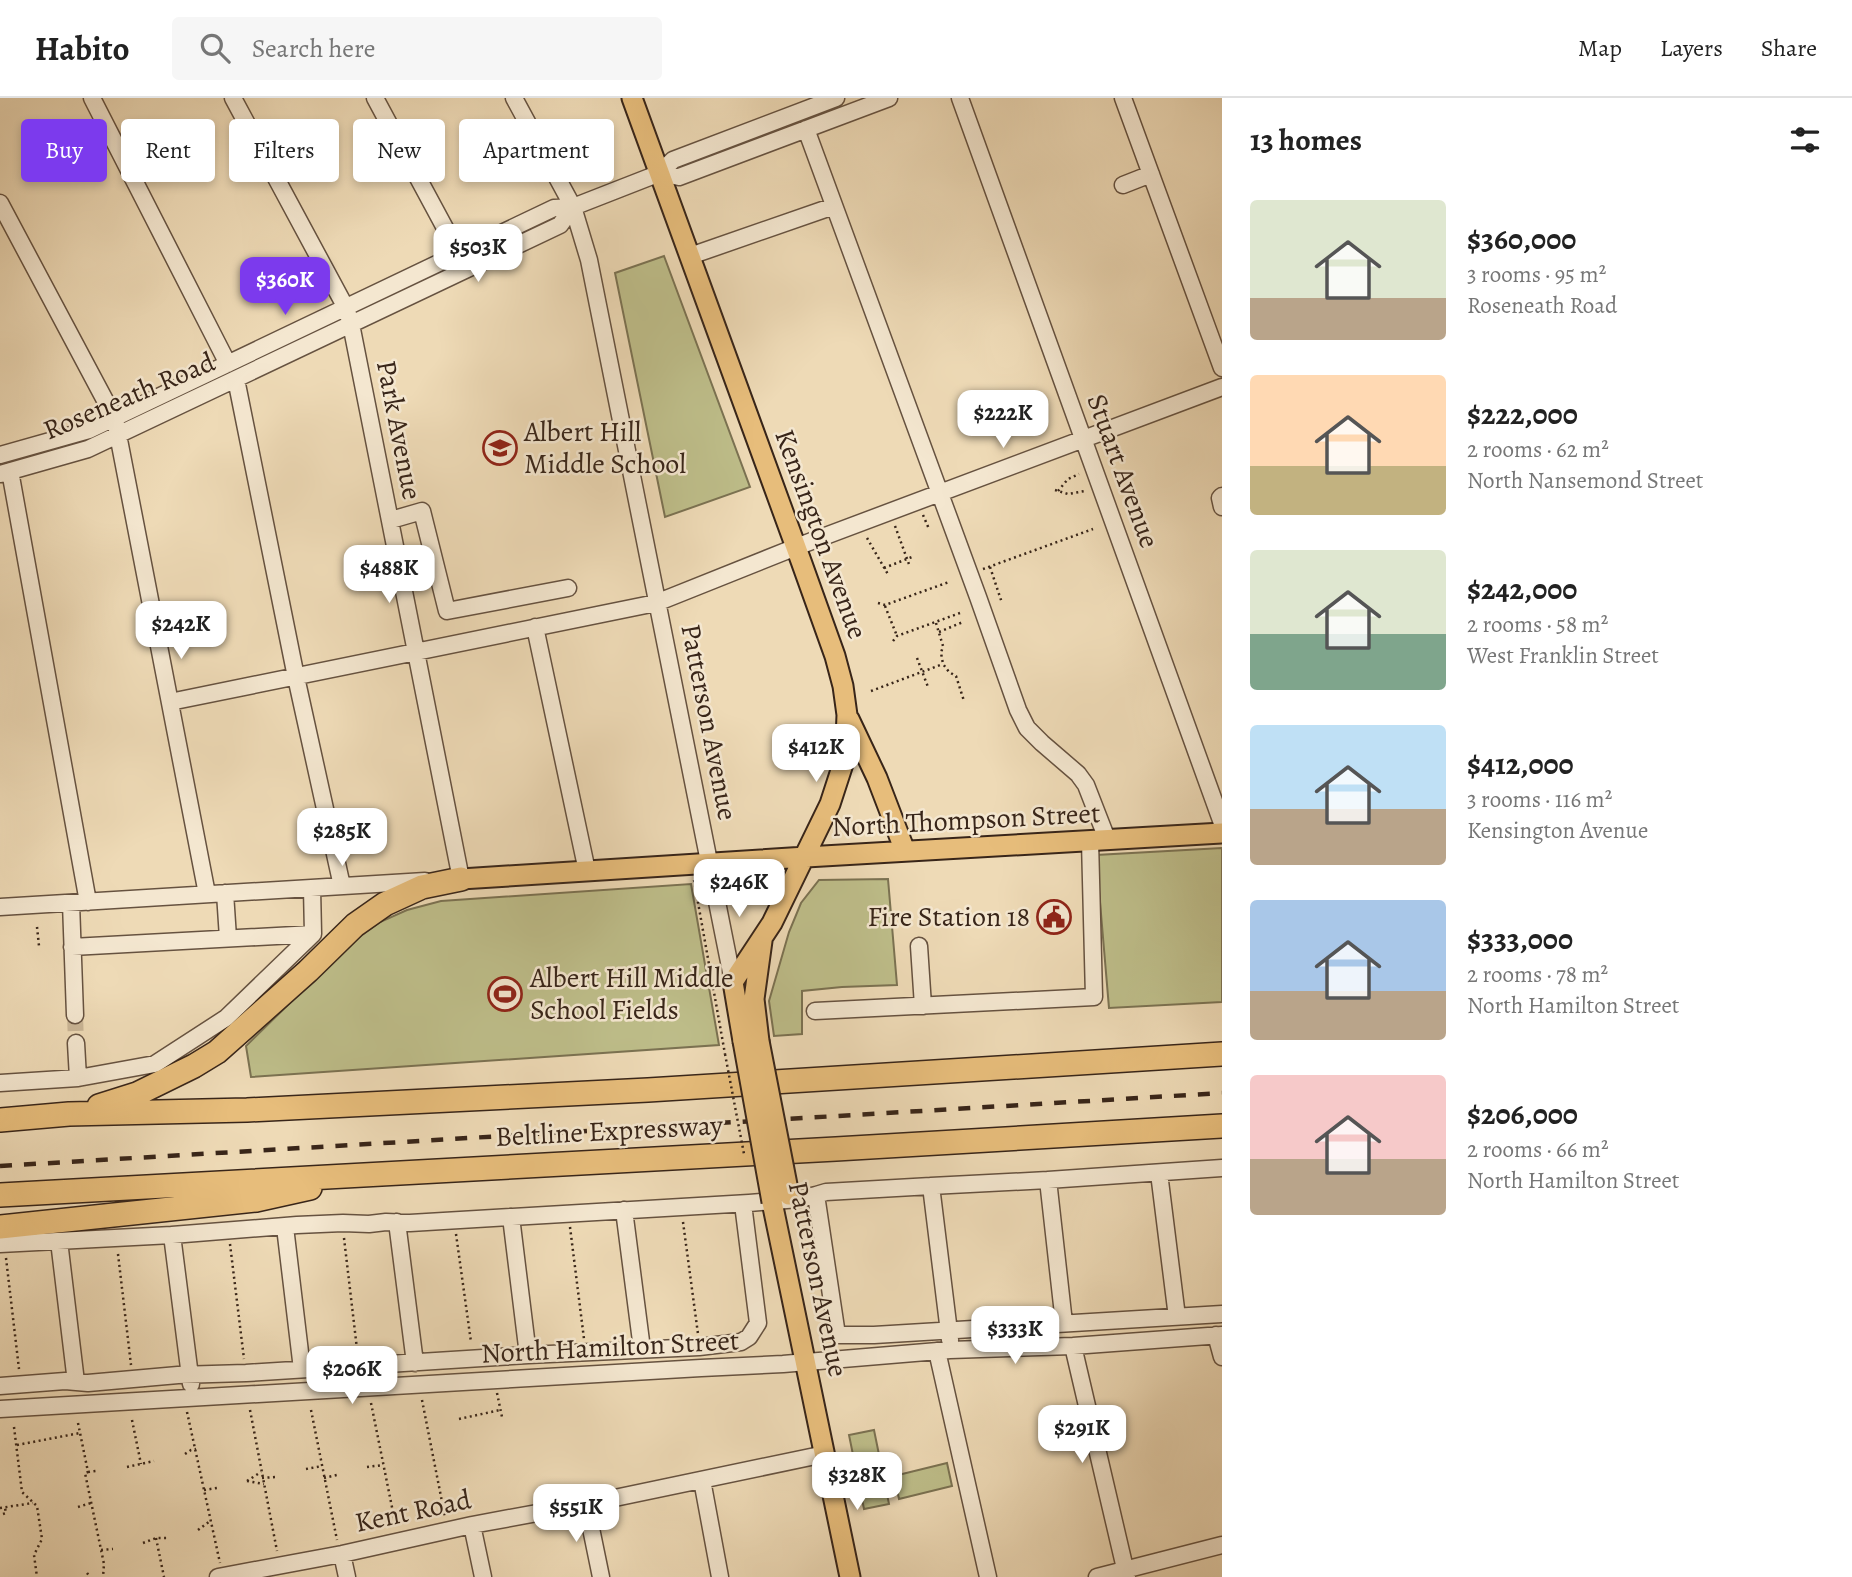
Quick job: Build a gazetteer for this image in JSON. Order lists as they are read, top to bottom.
{
  "streets": {
    "highway": ["Beltline Expressway"],
    "main road": ["Kensington Avenue", "Patterson Avenue", "North Thompson Street"],
    "street": [
      "Roseneath Road",
      "Park Avenue",
      "Stuart Avenue",
      "North Hamilton Street",
      "Kent Road"
    ]
  },
  "crossings": [
    ["Roseneath Road", "Park Avenue"],
    ["Roseneath Road", "Kensington Avenue"],
    ["Roseneath Road", "Patterson Avenue"],
    ["Park Avenue", "North Thompson Street"],
    ["Kensington Avenue", "Patterson Avenue"],
    ["Kensington Avenue", "North Thompson Street"],
    ["Patterson Avenue", "North Thompson Street"],
    ["Patterson Avenue", "North Hamilton Street"],
    ["Patterson Avenue", "Kent Road"]
  ],
  "places": {
    "school or university": ["Albert Hill Middle School"],
    "public building": ["Fire Station 18"],
    "sports": ["Albert Hill Middle School Fields"]
  },
  "page": {
    "header": "Habito",
    "search": "Search here",
    "nav": ["Map", "Layers", "Share"],
    "heading": "13 homes",
    "chip": [
      "Buy",
      "Rent",
      "Filters",
      "New",
      "Apartment"
    ],
    "list": [
      {
        "name": "$360,000",
        "note": "3 rooms · 95 m² · Roseneath Road"
      },
      {
        "name": "$222,000",
        "note": "2 rooms · 62 m² · North Nansemond Street"
      },
      {
        "name": "$242,000",
        "note": "2 rooms · 58 m² · West Franklin Street"
      },
      {
        "name": "$412,000",
        "note": "3 rooms · 116 m² · Kensington Avenue"
      },
      {
        "name": "$333,000",
        "note": "2 rooms · 78 m² · North Hamilton Street"
      },
      {
        "name": "$206,000",
        "note": "2 rooms · 66 m² · North Hamilton Street"
      }
    ],
    "price": [
      "$503K",
      "$360K",
      "$222K",
      "$488K",
      "$242K",
      "$412K",
      "$285K",
      "$246K",
      "$333K",
      "$206K",
      "$291K",
      "$328K",
      "$551K"
    ]
  }
}
